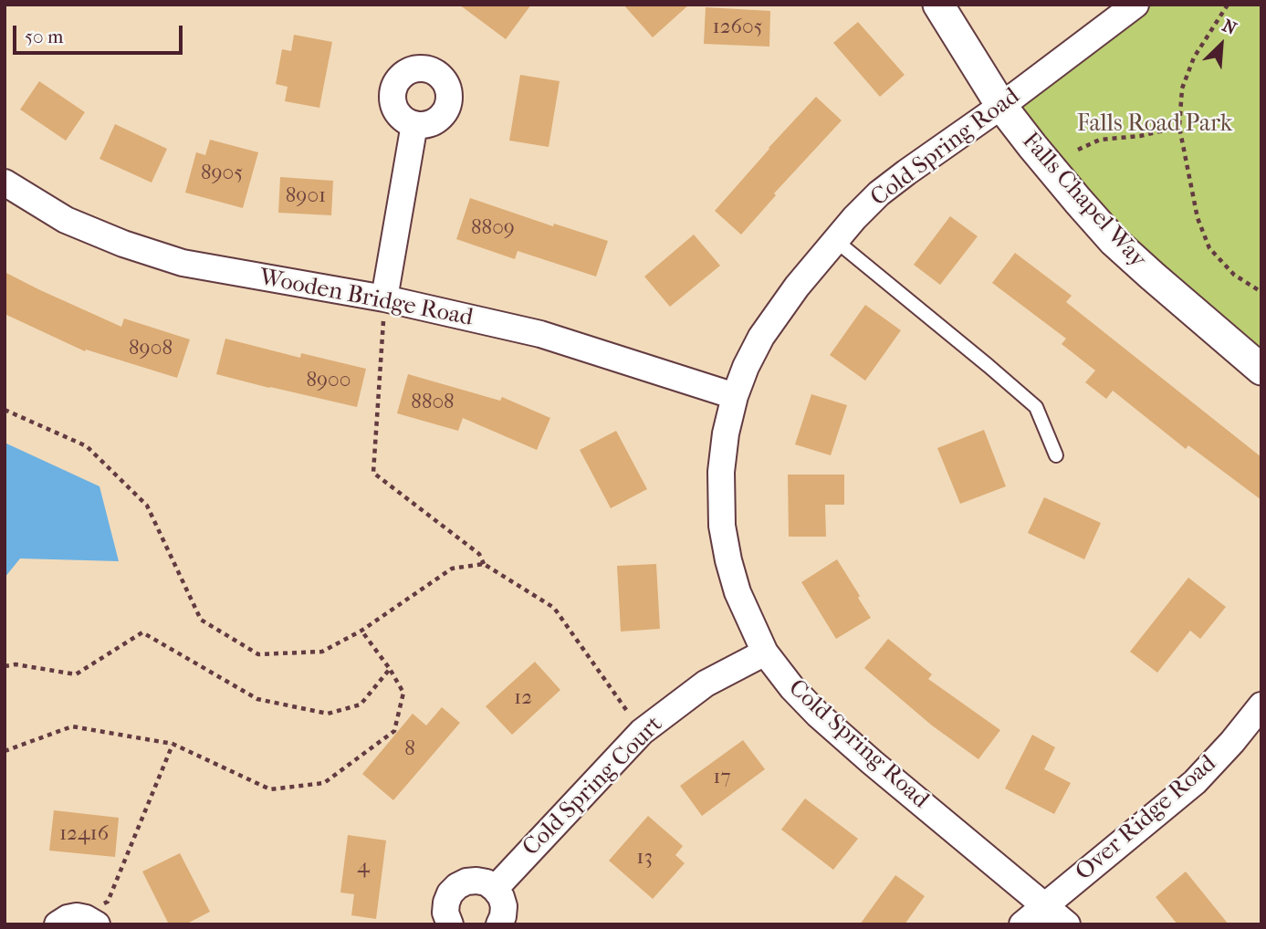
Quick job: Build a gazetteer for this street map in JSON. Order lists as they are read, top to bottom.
{
  "streets": {
    "street": [
      "Cold Spring Road",
      "Falls Chapel Way",
      "Wooden Bridge Road",
      "Cold Spring Court",
      "Over Ridge Road"
    ]
  },
  "crossings": [
    ["Cold Spring Road", "Falls Chapel Way"],
    ["Cold Spring Road", "Wooden Bridge Road"],
    ["Cold Spring Road", "Cold Spring Court"],
    ["Cold Spring Road", "Over Ridge Road"]
  ],
  "parks": ["Falls Road Park"],
  "house_numbers": [
    "12605",
    "8905",
    "8901",
    "8809",
    "8908",
    "8900",
    "8808",
    "12",
    "8",
    "17",
    "12416",
    "13",
    "4"
  ],
  "scale_bar": "50 m",
  "north": "top right"
}
